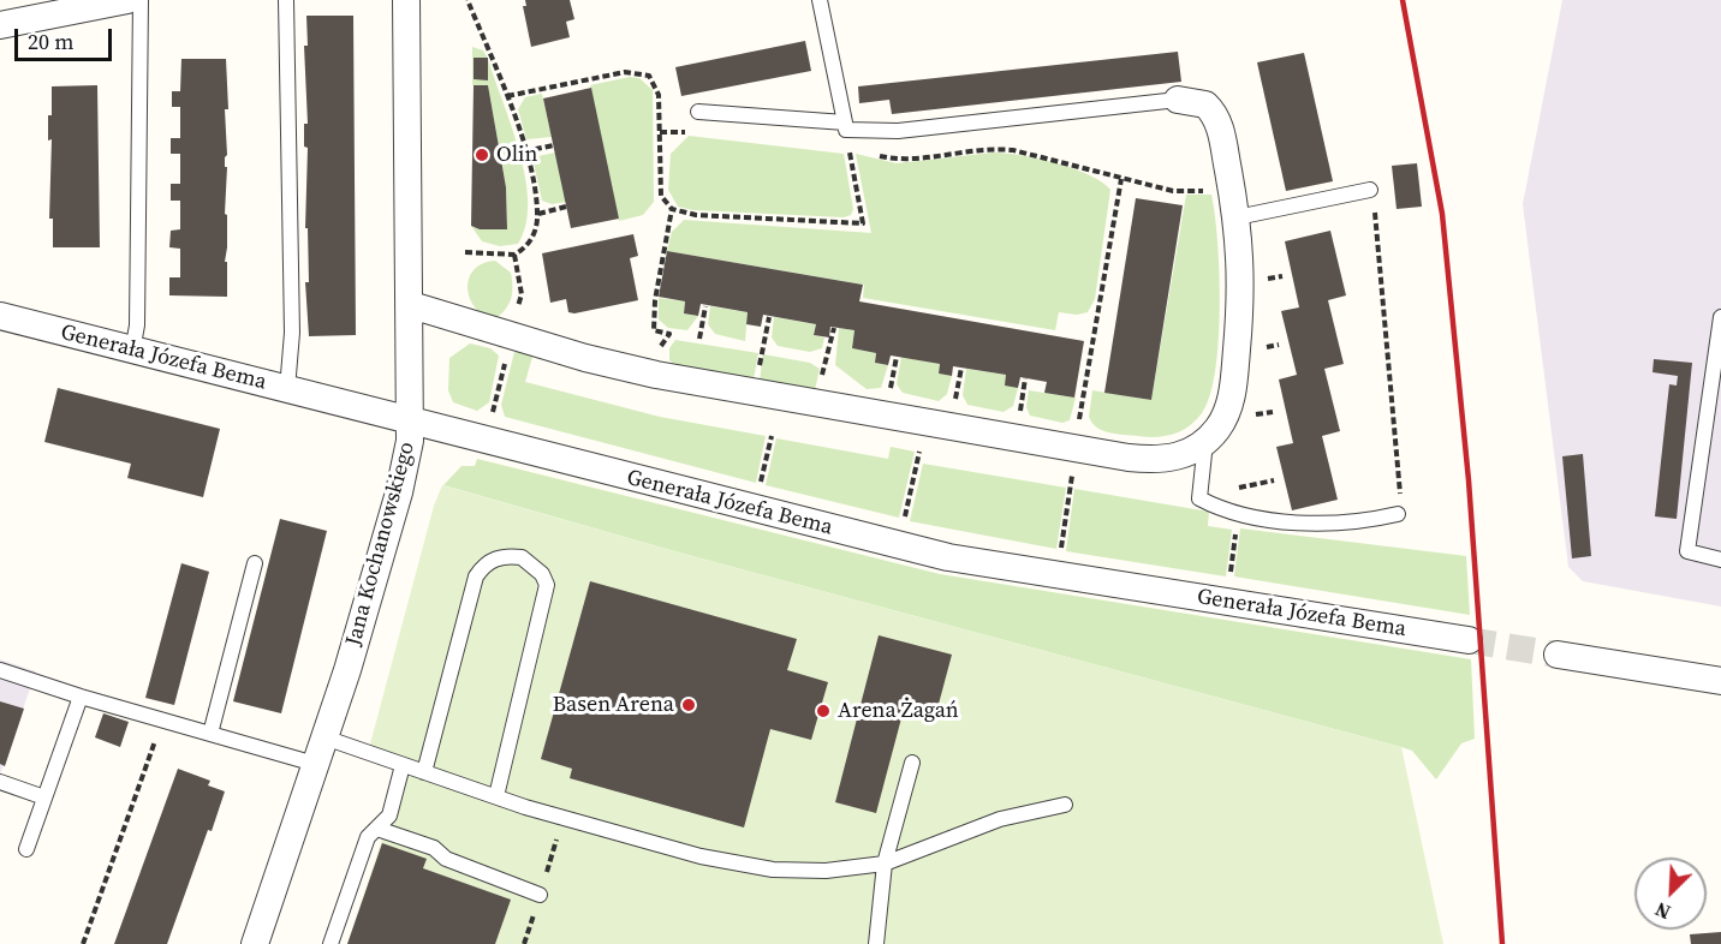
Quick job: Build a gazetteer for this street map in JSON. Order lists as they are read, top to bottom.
{
  "streets": {
    "street": ["Generała Józefa Bema", "Jana Kochanowskiego"]
  },
  "crossings": [
    ["Generała Józefa Bema", "Jana Kochanowskiego"]
  ],
  "places": ["Olin", "Basen Arena", "Arena Żagań"],
  "scale_bar": "20 m",
  "north": "bottom left"
}
